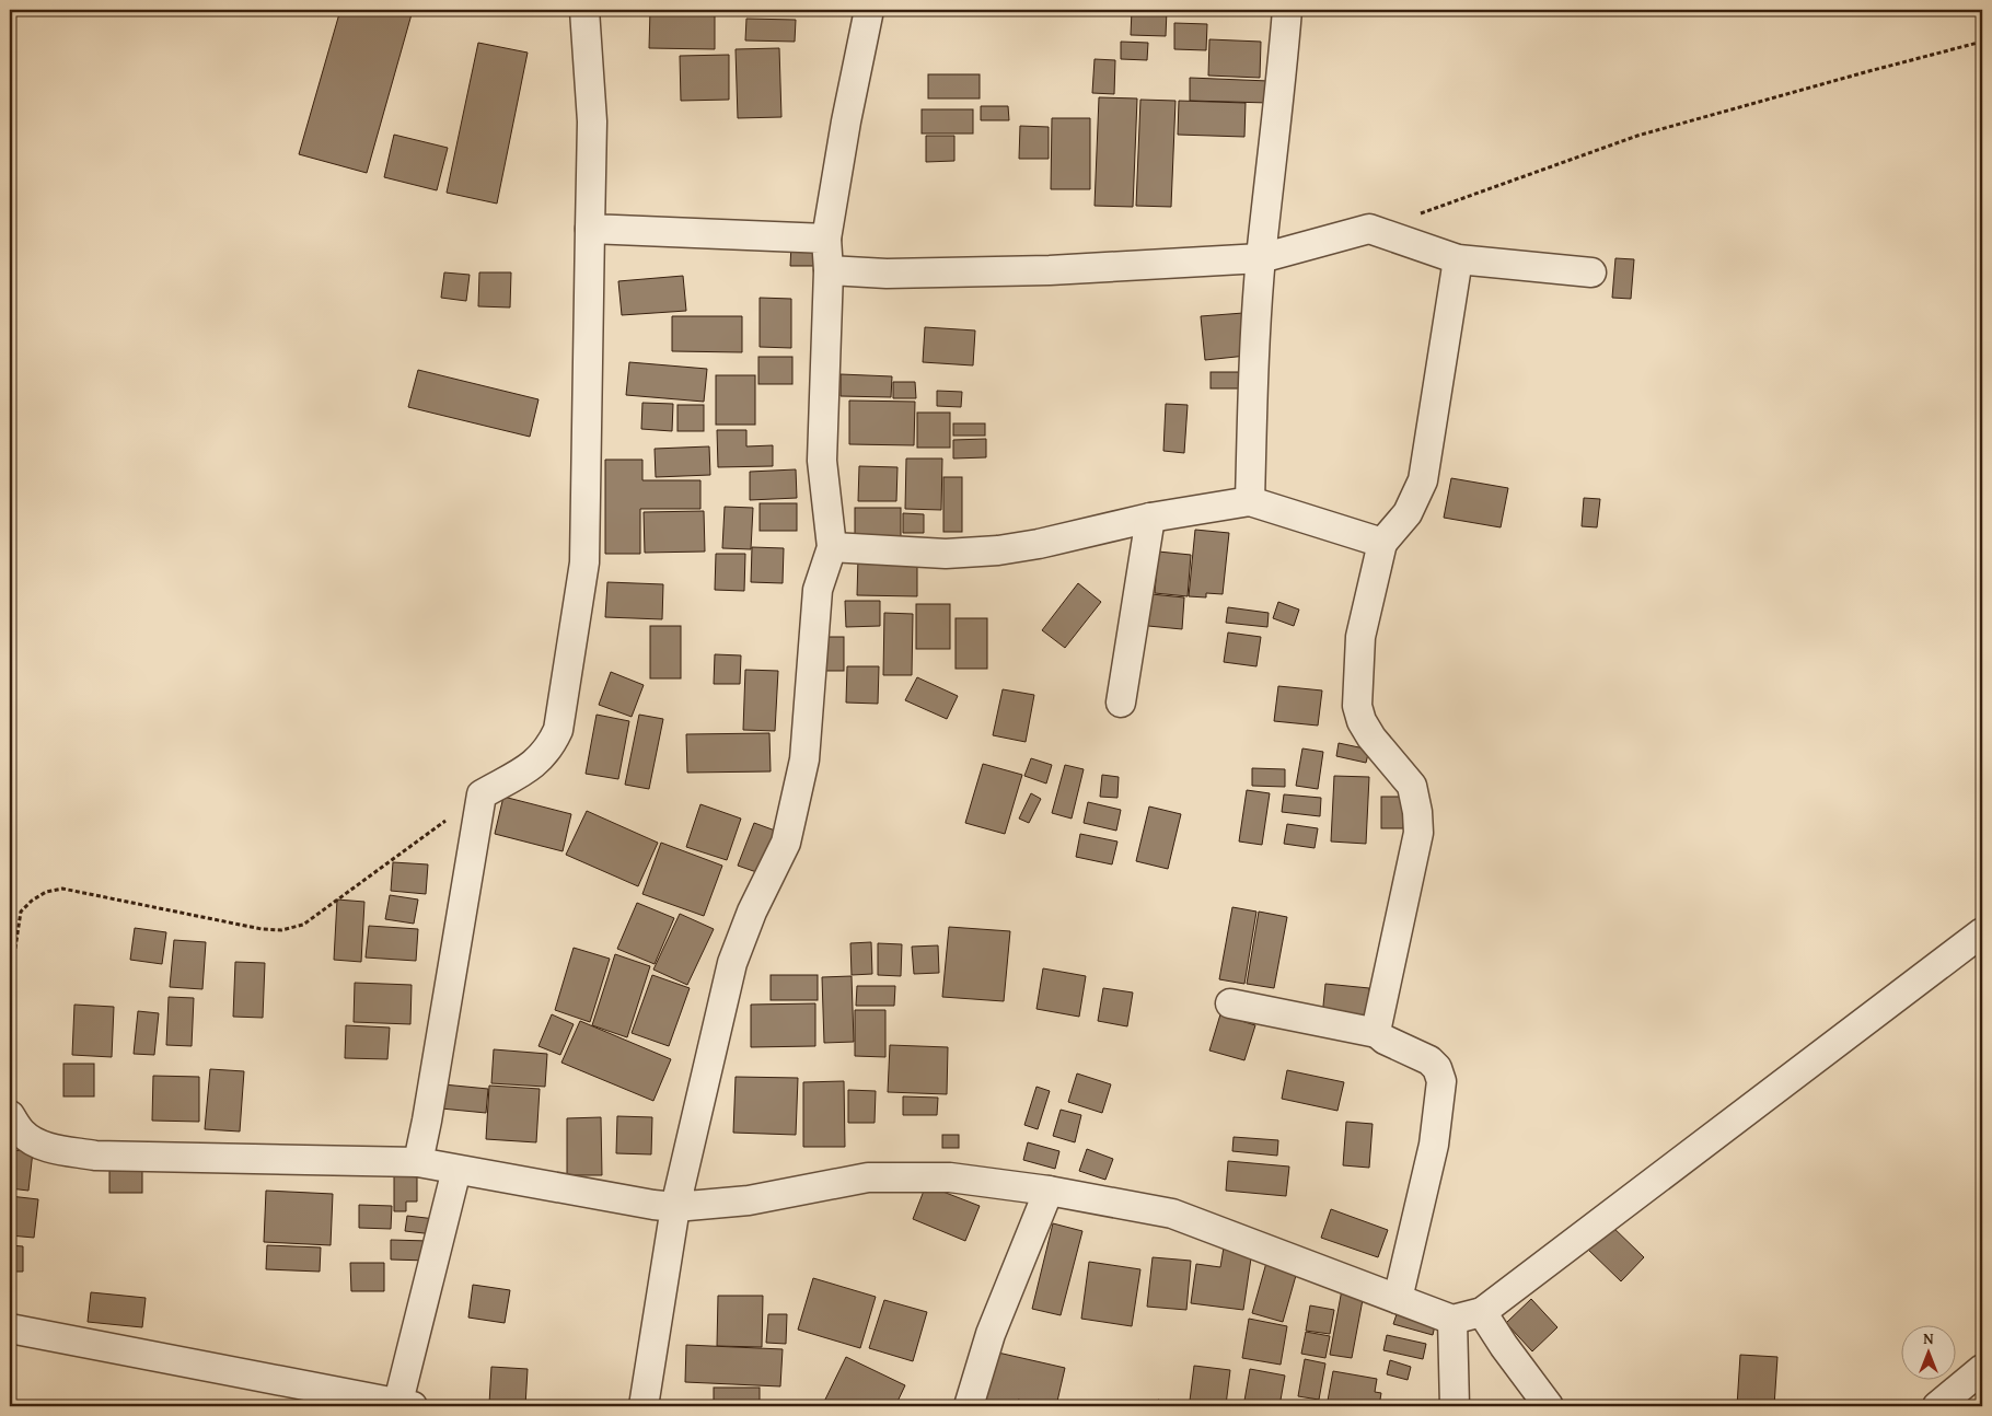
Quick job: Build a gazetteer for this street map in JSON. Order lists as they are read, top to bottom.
{
  "north": "top"
}
